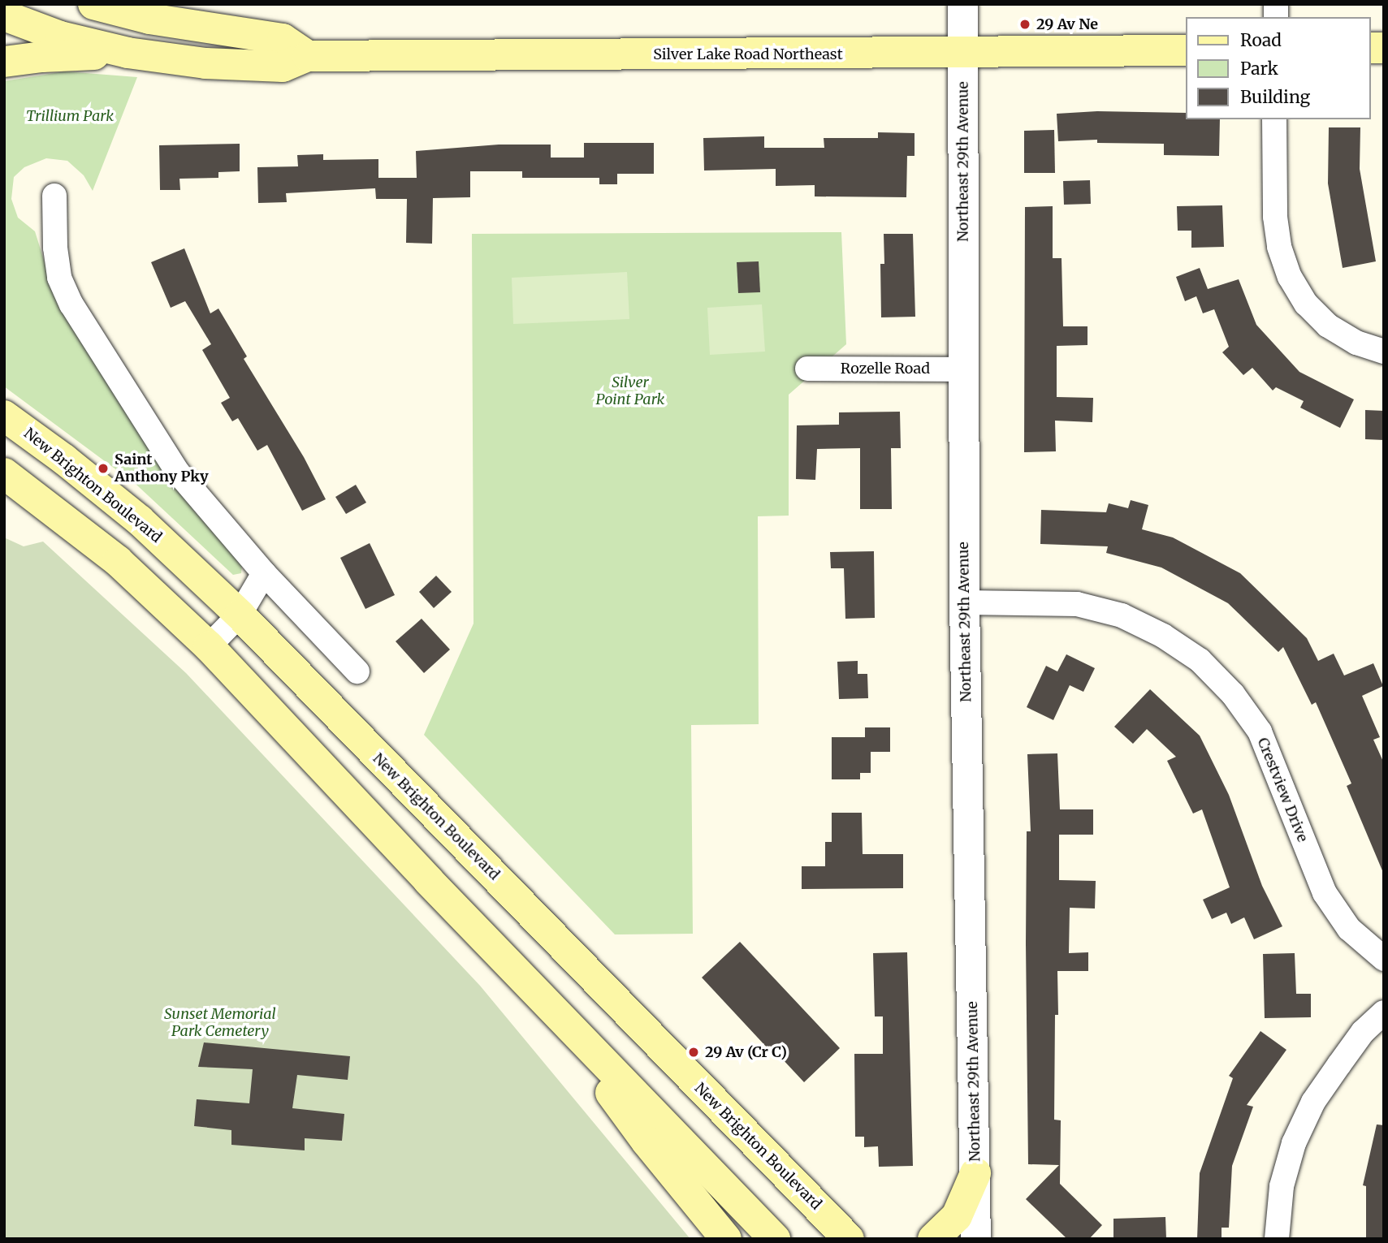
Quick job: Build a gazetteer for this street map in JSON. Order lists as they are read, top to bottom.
{
  "streets": {
    "main road": ["Silver Lake Road Northeast", "New Brighton Boulevard"],
    "street": ["Northeast 29th Avenue", "Rozelle Road", "Crestview Drive"]
  },
  "crossings": [
    ["Silver Lake Road Northeast", "Northeast 29th Avenue"],
    ["Northeast 29th Avenue", "Rozelle Road"],
    ["Northeast 29th Avenue", "Crestview Drive"]
  ],
  "parks": ["Trillium Park", "Silver Point Park", "Sunset Memorial Park Cemetery"],
  "places": ["29 Av Ne", "Saint Anthony Pky", "29 Av (Cr C)"],
  "legend": ["Road", "Park", "Building"]
}
